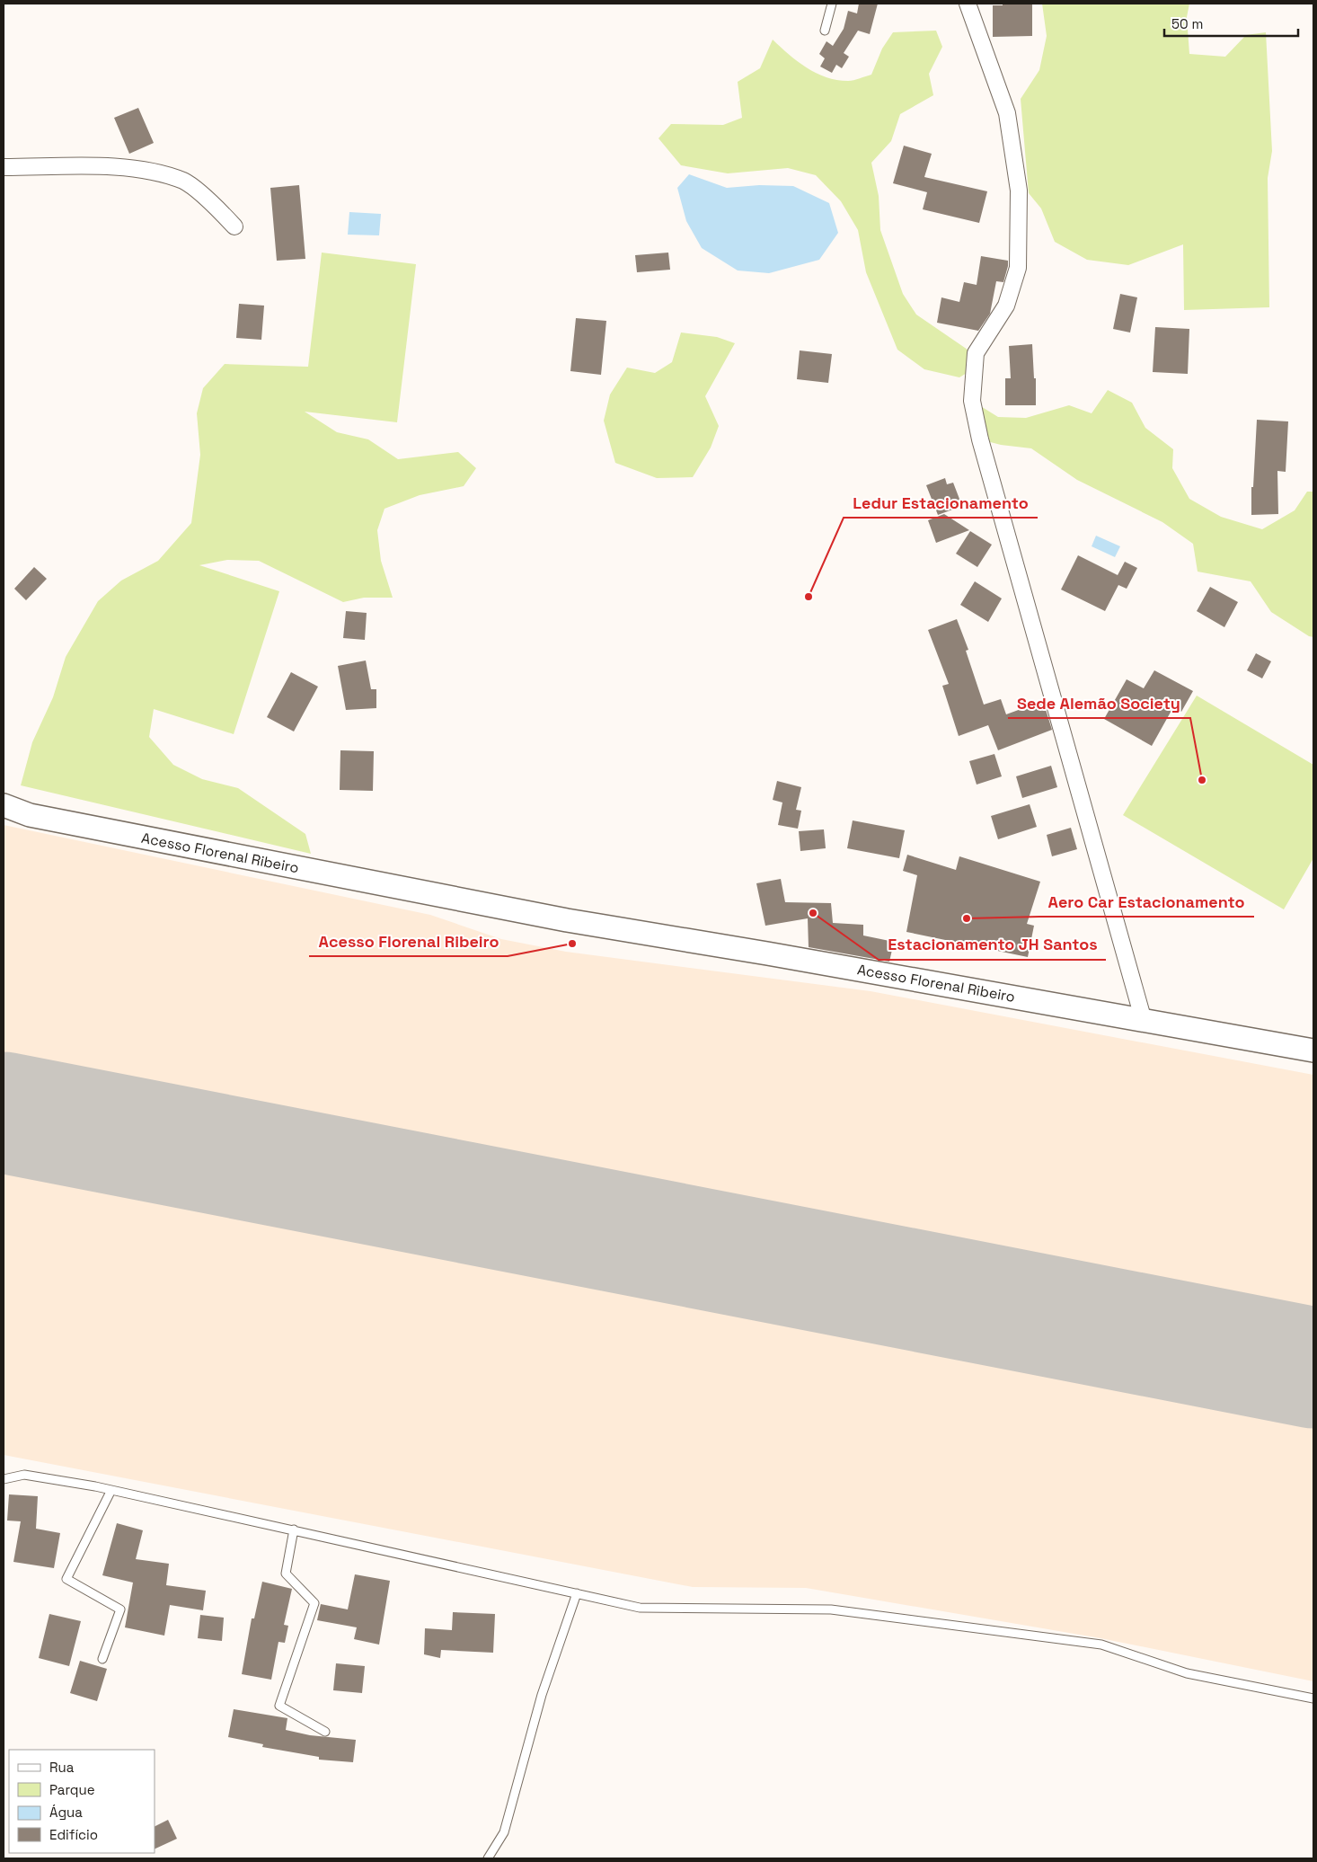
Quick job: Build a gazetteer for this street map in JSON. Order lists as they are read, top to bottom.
{
  "streets": {
    "street": ["Acesso Florenal Ribeiro"]
  },
  "places": [
    "Ledur Estacionamento",
    "Sede Alemão Society",
    "Estacionamento JH Santos",
    "Aero Car Estacionamento",
    "Acesso Florenal Ribeiro"
  ],
  "legend": [
    "Rua",
    "Parque",
    "Água",
    "Edifício"
  ],
  "scale_bar": "50 m"
}
